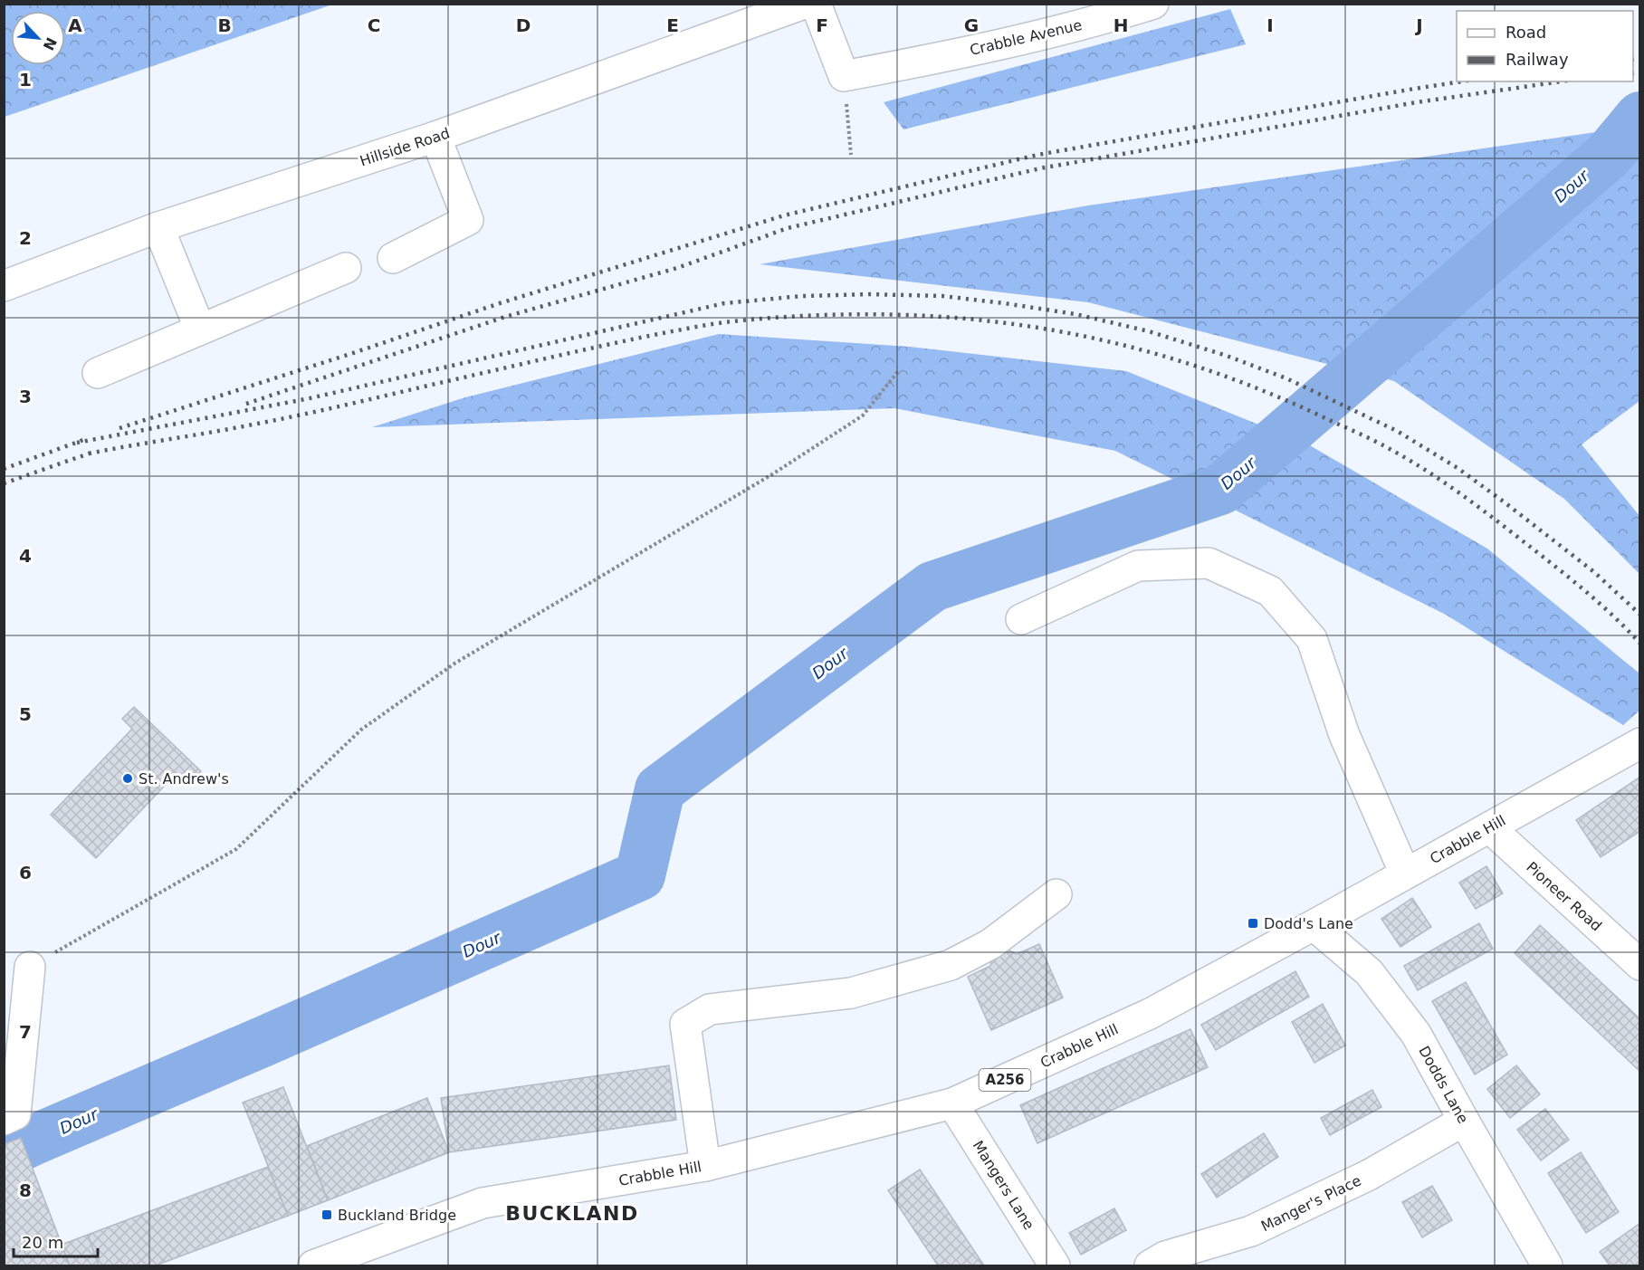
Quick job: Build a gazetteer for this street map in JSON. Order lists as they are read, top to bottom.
{
  "streets": {
    "street": [
      "Crabble Avenue",
      "Hillside Road",
      "Crabble Hill",
      "Pioneer Road",
      "A256",
      "Dodds Lane",
      "Mangers Lane",
      "Manger's Place"
    ]
  },
  "crossings": [
    ["Crabble Hill", "Pioneer Road"],
    ["Crabble Hill", "Dodds Lane"],
    ["Crabble Hill", "Mangers Lane"],
    ["Dodds Lane", "Manger's Place"]
  ],
  "districts": ["BUCKLAND"],
  "water": ["Dour"],
  "places": {
    "other": ["St. Andrew's"],
    "transit": ["Dodd's Lane", "Buckland Bridge"]
  },
  "legend": ["Road", "Railway"],
  "scale_bar": "20 m",
  "north": "bottom right",
  "grid": {
    "columns": [
      "A",
      "B",
      "C",
      "D",
      "E",
      "F",
      "G",
      "H",
      "I",
      "J"
    ],
    "rows": [
      "1",
      "2",
      "3",
      "4",
      "5",
      "6",
      "7",
      "8"
    ]
  }
}
